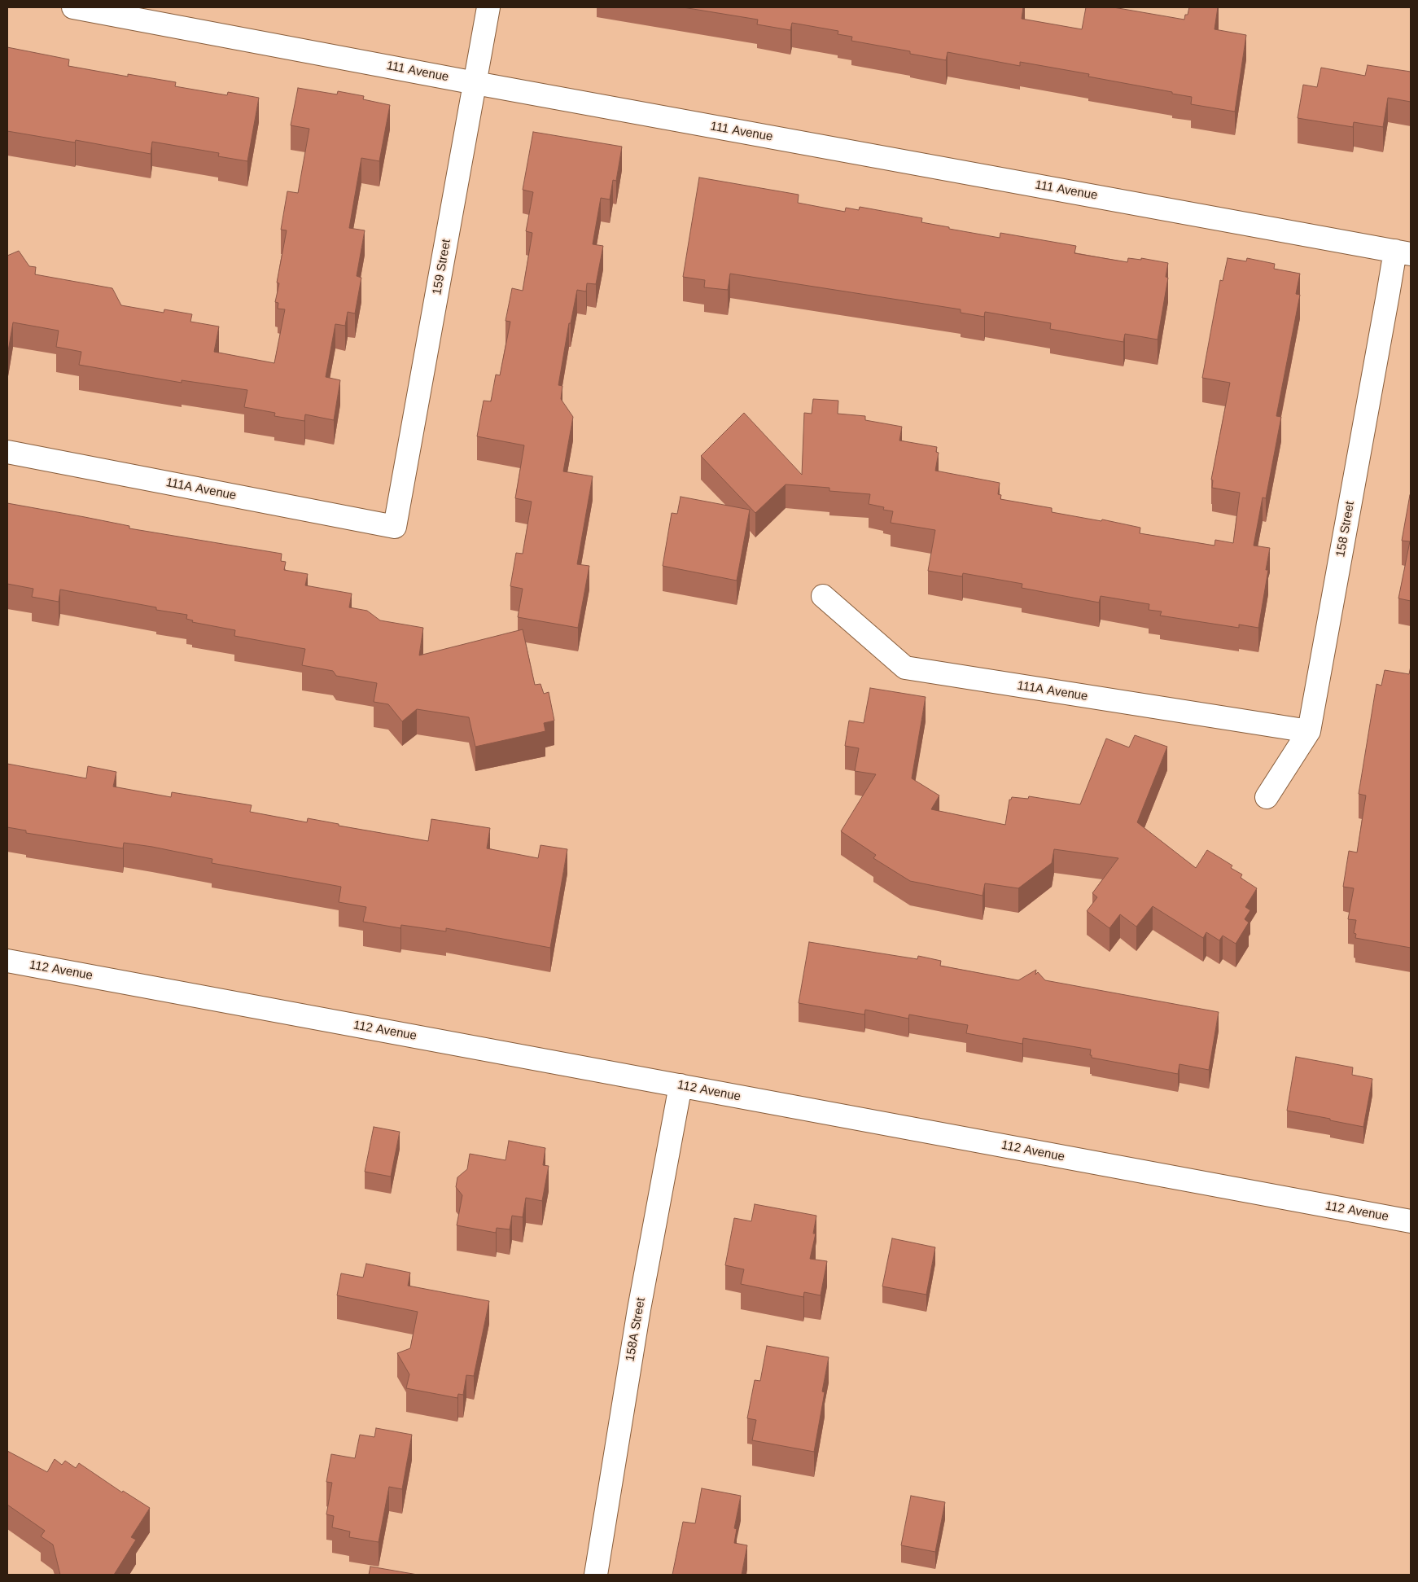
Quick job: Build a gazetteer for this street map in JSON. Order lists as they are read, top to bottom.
{
  "streets": {
    "street": [
      "111 Avenue",
      "159 Street",
      "111A Avenue",
      "158 Street",
      "112 Avenue",
      "158A Street"
    ]
  },
  "crossings": [
    ["111 Avenue", "159 Street"],
    ["111 Avenue", "158 Street"],
    ["159 Street", "111A Avenue"],
    ["111A Avenue", "158 Street"],
    ["112 Avenue", "158A Street"]
  ]
}
